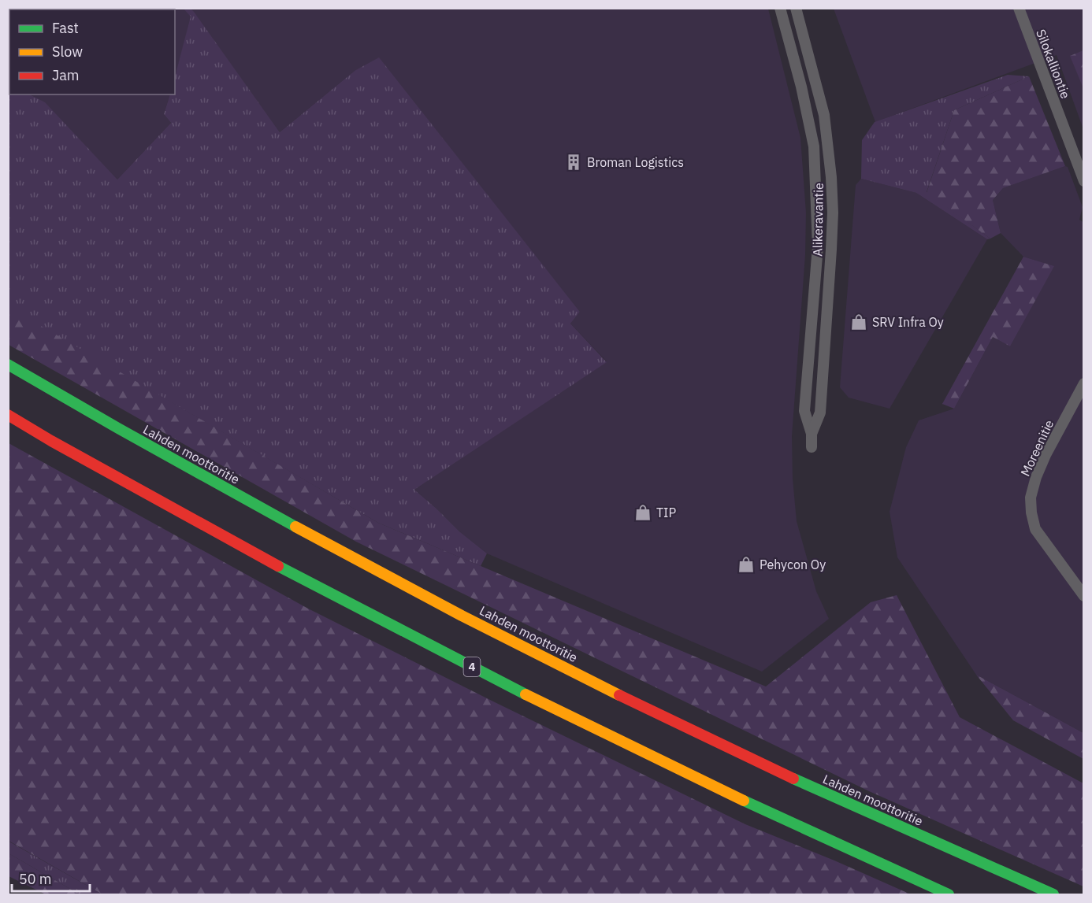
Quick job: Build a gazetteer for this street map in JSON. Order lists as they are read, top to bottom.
{
  "streets": {
    "highway": ["Lahden moottoritie", "4"],
    "street": ["Silokalliontie", "Alikeravantie", "Moreenitie"]
  },
  "places": {
    "building": ["Broman Logistics"],
    "shop": ["SRV Infra Oy", "TIP", "Pehycon Oy"]
  },
  "legend": ["Fast", "Slow", "Jam"],
  "scale_bar": "50 m"
}
